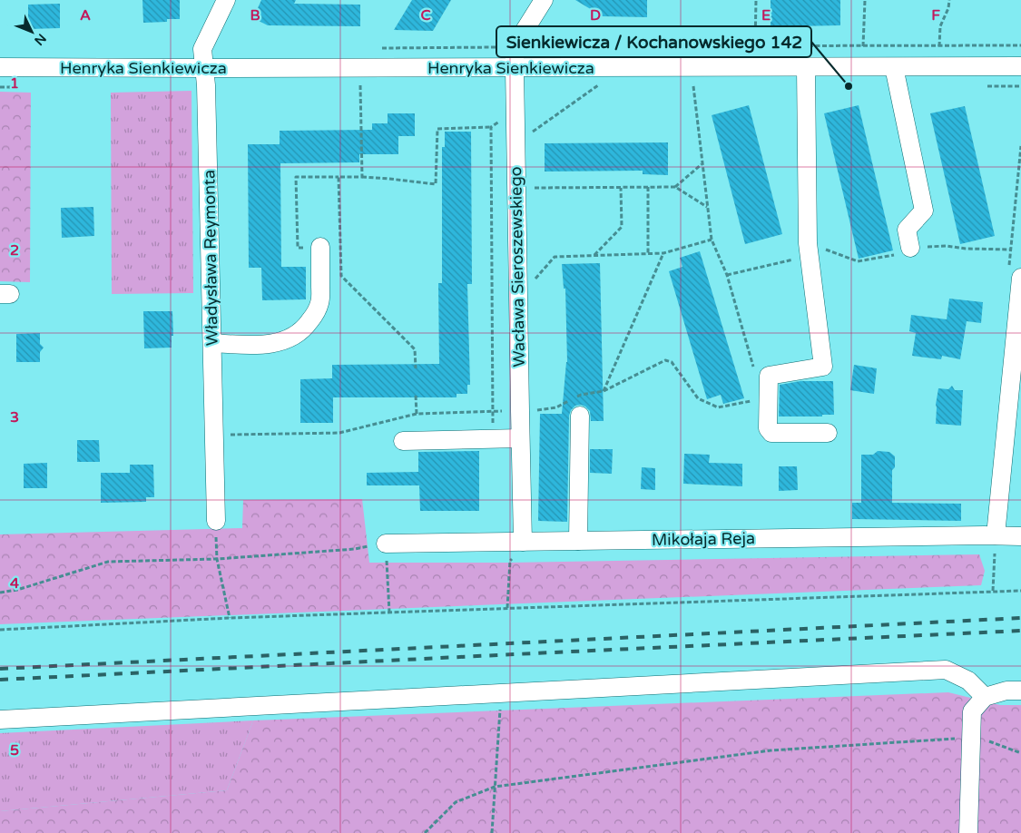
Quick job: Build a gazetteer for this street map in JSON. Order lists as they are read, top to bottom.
{
  "streets": {
    "street": [
      "Henryka Sienkiewicza",
      "Władysława Reymonta",
      "Wacława Sieroszewskiego",
      "Mikołaja Reja"
    ]
  },
  "crossings": [
    ["Henryka Sienkiewicza", "Władysława Reymonta"],
    ["Henryka Sienkiewicza", "Wacława Sieroszewskiego"],
    ["Wacława Sieroszewskiego", "Mikołaja Reja"]
  ],
  "places": ["Sienkiewicza / Kochanowskiego 142"],
  "north": "bottom right",
  "grid": {
    "columns": [
      "A",
      "B",
      "C",
      "D",
      "E",
      "F"
    ],
    "rows": [
      "1",
      "2",
      "3",
      "4",
      "5"
    ]
  }
}
